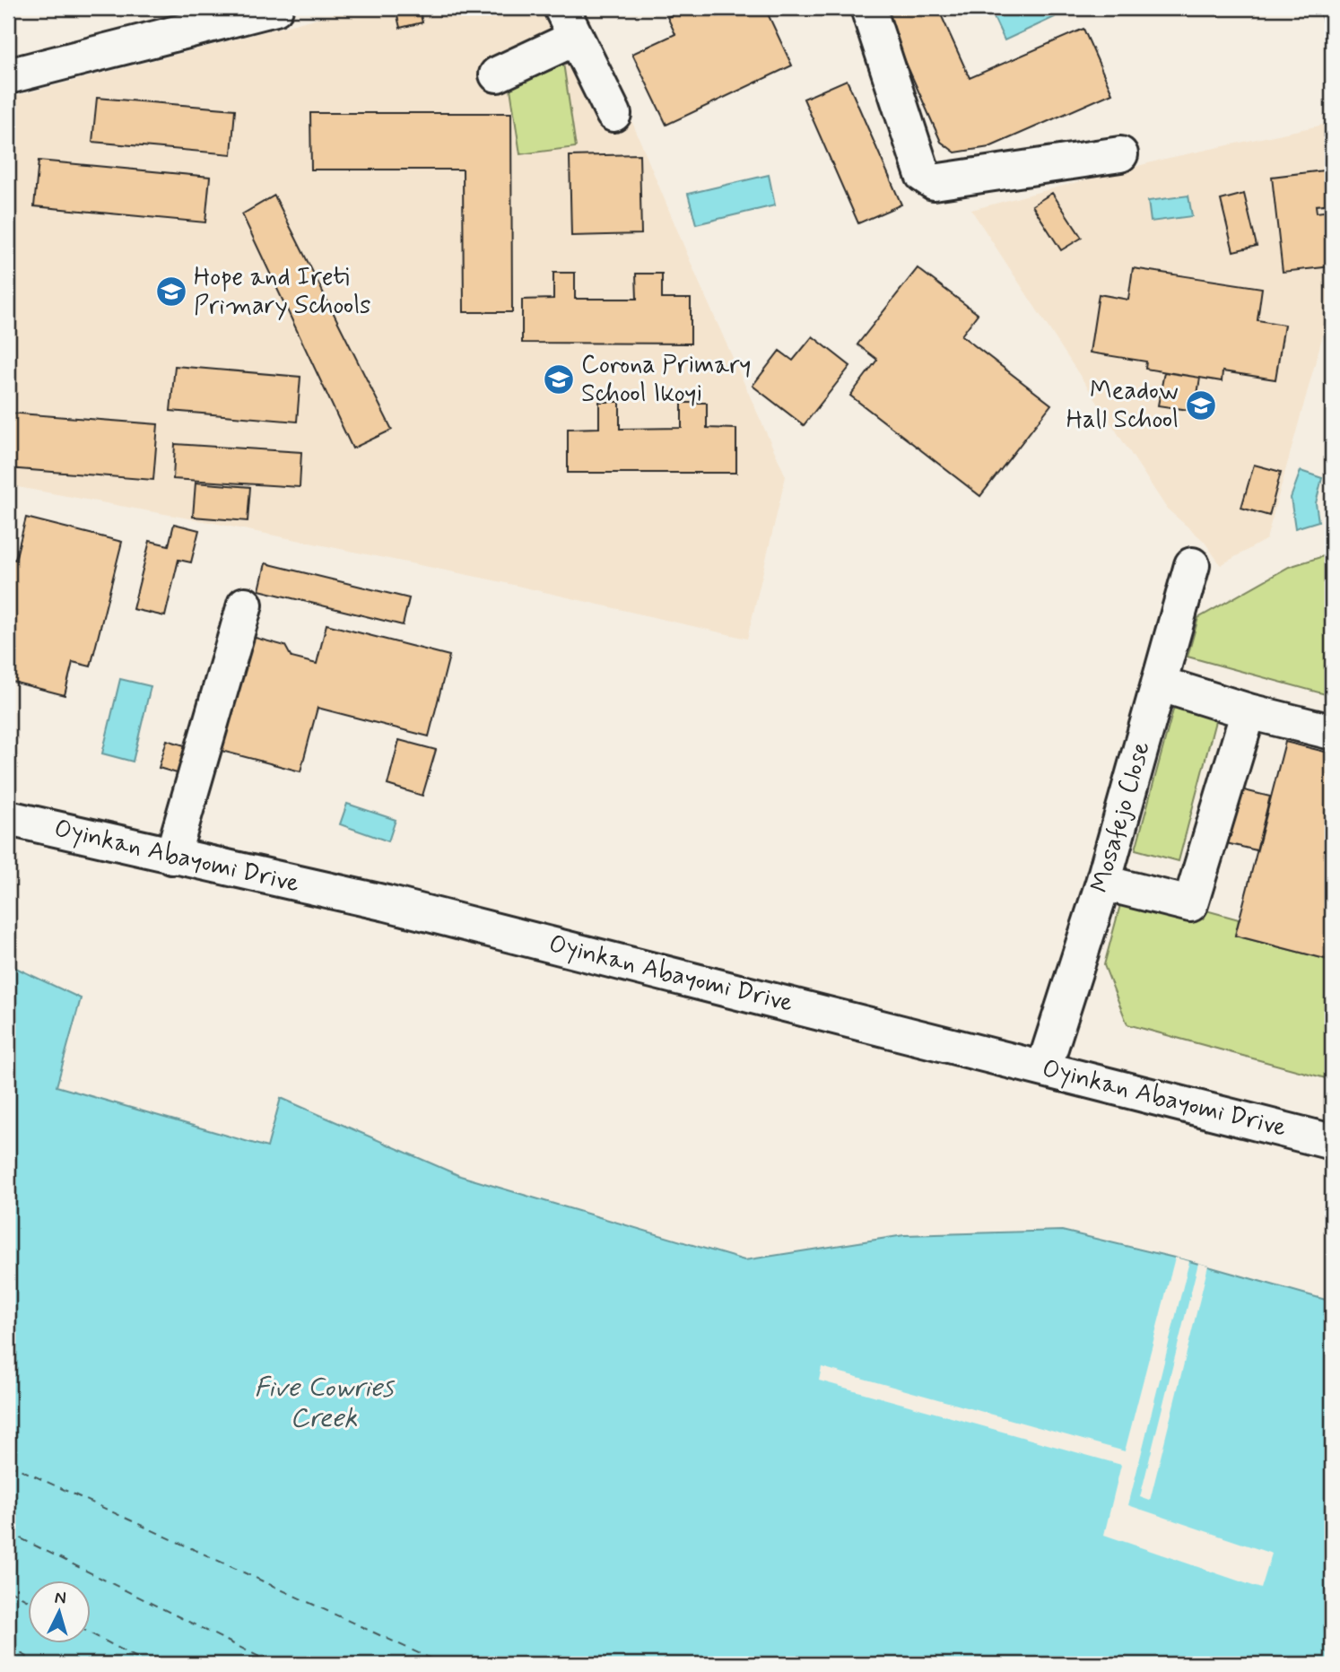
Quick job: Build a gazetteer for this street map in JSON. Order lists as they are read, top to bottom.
{
  "streets": {
    "street": ["Mosafejo Close", "Oyinkan Abayomi Drive"]
  },
  "crossings": [
    ["Mosafejo Close", "Oyinkan Abayomi Drive"]
  ],
  "water": ["Five Cowries Creek"],
  "places": {
    "school or university": ["Hope and Ireti Primary Schools", "Corona Primary School Ikoyi", "Meadow Hall School"]
  },
  "north": "top"
}
